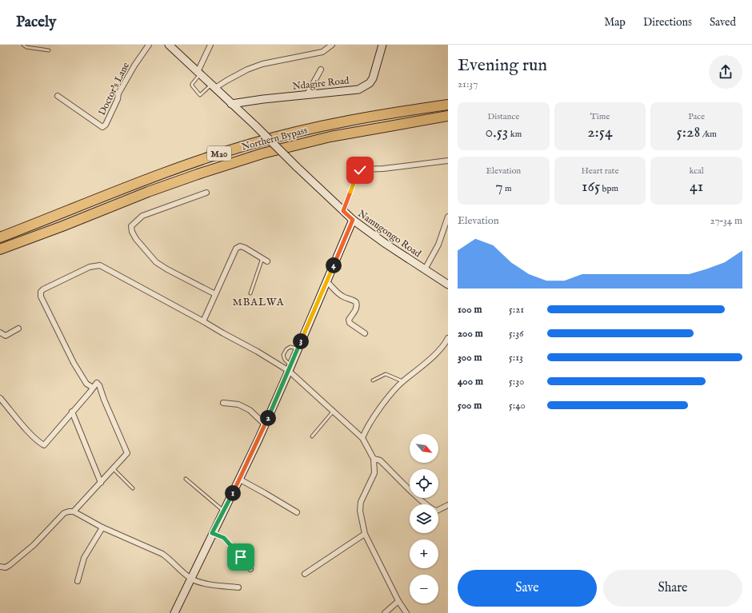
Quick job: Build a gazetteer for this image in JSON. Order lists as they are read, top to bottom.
{
  "streets": {
    "highway": ["Northern Bypass", "M20"],
    "street": ["Ndagire Road", "Doctor's Lane", "Namugongo Road"]
  },
  "crossings": [
    ["Ndagire Road", "Namugongo Road"]
  ],
  "districts": ["MBALWA"],
  "north": "bottom right",
  "page": {
    "header": "Pacely",
    "nav": ["Map", "Directions", "Saved"],
    "heading": ["Evening run", "21:37"],
    "stats": [
      ["Distance", "0.53 km"],
      ["Time", "2:54"],
      ["Pace", "5:28 /km"],
      ["Elevation", "7 m"],
      ["Heart rate", "165 bpm"],
      ["kcal", "41"]
    ],
    "chart": ["Elevation", "27–34 m"],
    "pins": [
      "4",
      "3",
      "2",
      "1"
    ],
    "list": [
      {
        "name": "100 m",
        "note": "5:21"
      },
      {
        "name": "200 m",
        "note": "5:36"
      },
      {
        "name": "300 m",
        "note": "5:13"
      },
      {
        "name": "400 m",
        "note": "5:30"
      },
      {
        "name": "500 m",
        "note": "5:40"
      }
    ],
    "map_buttons": ["+", "−"],
    "buttons": ["Save", "Share"]
  }
}
